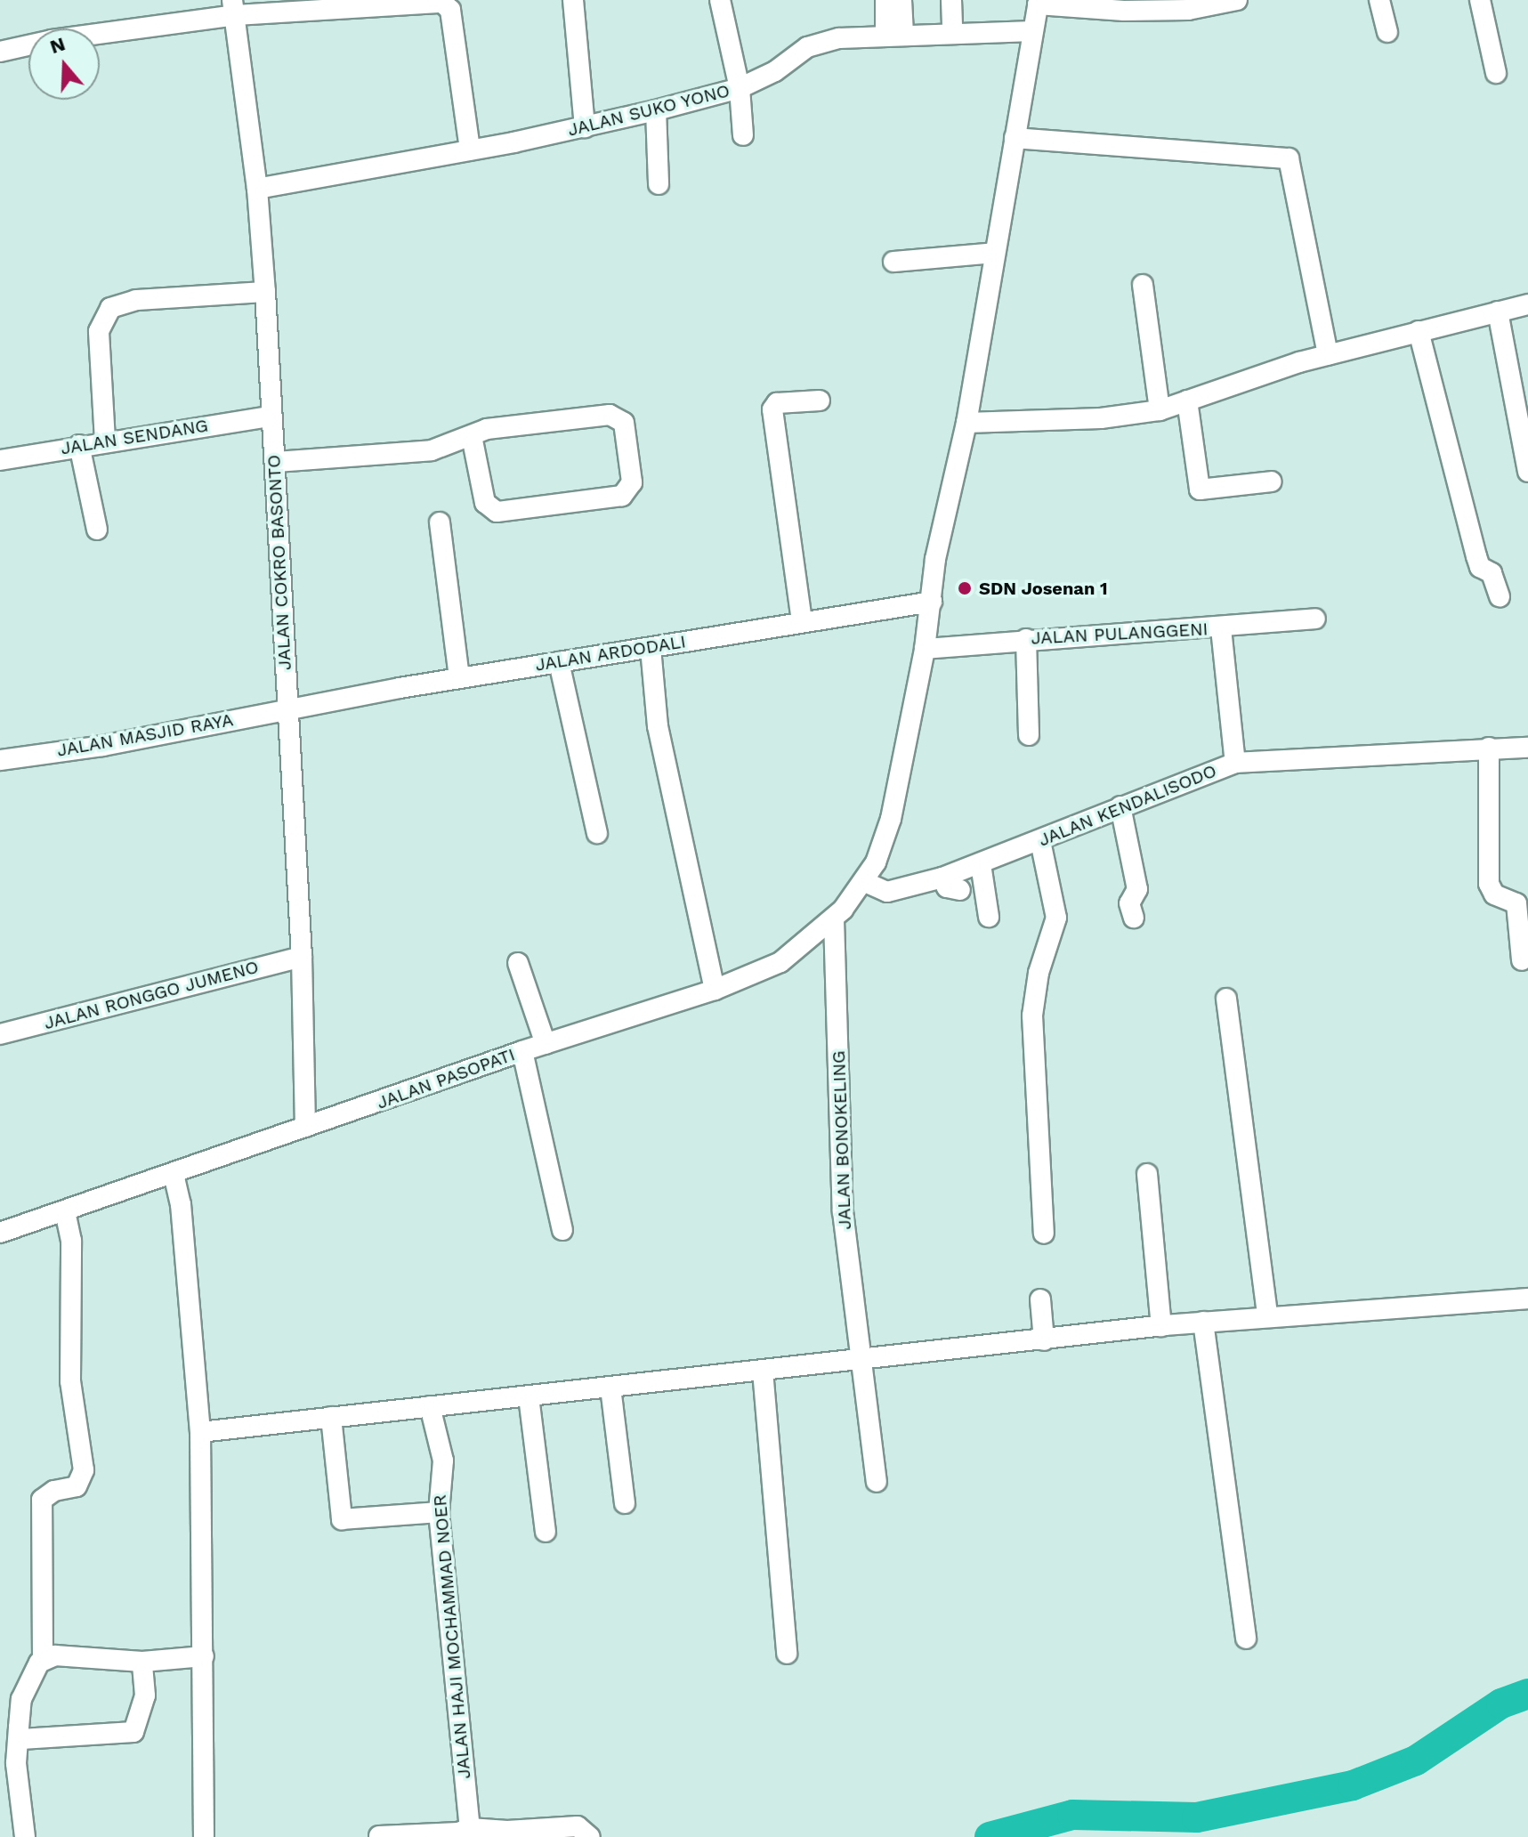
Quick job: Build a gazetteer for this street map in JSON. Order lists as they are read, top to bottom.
{
  "streets": {
    "street": [
      "JALAN SUKO YONO",
      "JALAN SENDANG",
      "JALAN COKRO BASONTO",
      "JALAN PULANGGENI",
      "JALAN ARDODALI",
      "JALAN MASJID RAYA",
      "JALAN KENDALISODO",
      "JALAN RONGGO JUMENO",
      "JALAN PASOPATI",
      "JALAN BONOKELING",
      "JALAN HAJI MOCHAMMAD NOER"
    ]
  },
  "crossings": [
    ["JALAN SUKO YONO", "JALAN COKRO BASONTO"],
    ["JALAN SUKO YONO", "JALAN PASOPATI"],
    ["JALAN SENDANG", "JALAN COKRO BASONTO"],
    ["JALAN COKRO BASONTO", "JALAN ARDODALI"],
    ["JALAN COKRO BASONTO", "JALAN MASJID RAYA"],
    ["JALAN COKRO BASONTO", "JALAN RONGGO JUMENO"],
    ["JALAN COKRO BASONTO", "JALAN PASOPATI"],
    ["JALAN PULANGGENI", "JALAN PASOPATI"],
    ["JALAN ARDODALI", "JALAN MASJID RAYA"],
    ["JALAN ARDODALI", "JALAN PASOPATI"],
    ["JALAN KENDALISODO", "JALAN PASOPATI"],
    ["JALAN PASOPATI", "JALAN BONOKELING"]
  ],
  "places": ["SDN Josenan 1"],
  "north": "top"
}
